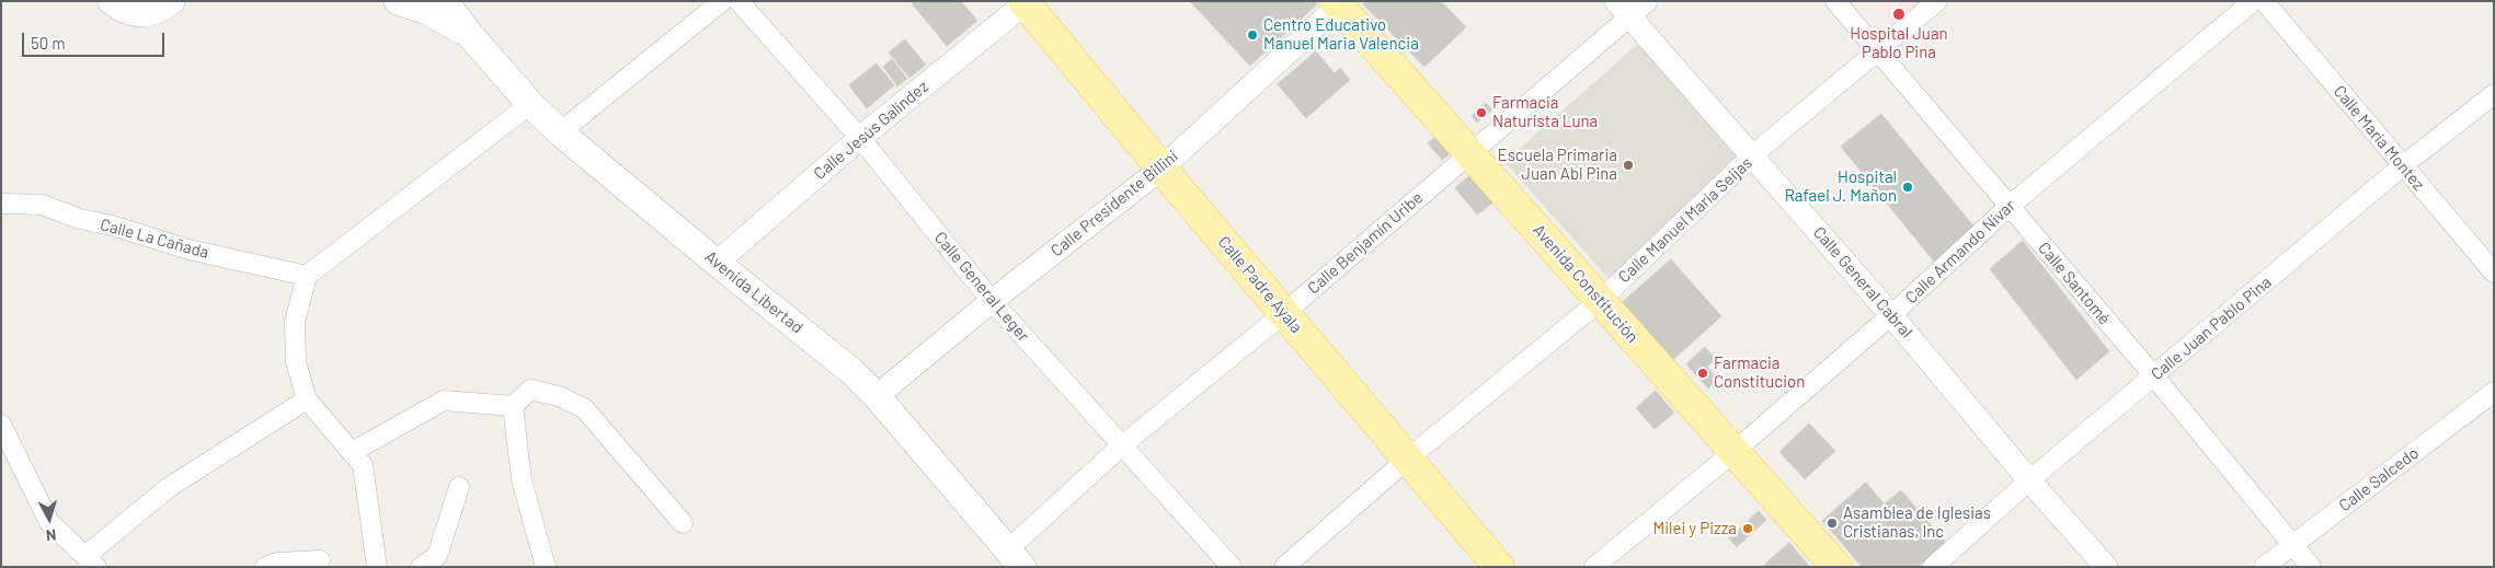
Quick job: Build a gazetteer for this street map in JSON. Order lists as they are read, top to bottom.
{
  "streets": {
    "main road": ["Avenida Constitución", "Calle Padre Ayala", "Avenida Libertad"],
    "street": [
      "Calle Jesús Galíndez",
      "Calle María Montez",
      "Calle Presidente Billini",
      "Calle Manuel María Seijas",
      "Calle La Cañada",
      "Calle Benjamín Uribe",
      "Calle Armando Nivar",
      "Calle General Cabral",
      "Calle Santomé",
      "Calle General Leger",
      "Calle Juan Pablo Pina",
      "Calle Salcedo"
    ]
  },
  "crossings": [
    ["Calle Jesús Galíndez", "Calle Padre Ayala"],
    ["Calle Jesús Galíndez", "Calle General Leger"],
    ["Calle Jesús Galíndez", "Avenida Libertad"],
    ["Calle María Montez", "Calle Juan Pablo Pina"],
    ["Calle Presidente Billini", "Avenida Constitución"],
    ["Calle Presidente Billini", "Calle Padre Ayala"],
    ["Calle Presidente Billini", "Calle General Leger"],
    ["Calle Presidente Billini", "Avenida Libertad"],
    ["Calle Manuel María Seijas", "Calle General Cabral"],
    ["Calle Manuel María Seijas", "Avenida Constitución"],
    ["Calle Manuel María Seijas", "Calle Santomé"],
    ["Calle Manuel María Seijas", "Calle Padre Ayala"],
    ["Calle Benjamín Uribe", "Calle General Cabral"],
    ["Calle Benjamín Uribe", "Avenida Constitución"],
    ["Calle Benjamín Uribe", "Calle Padre Ayala"],
    ["Calle Benjamín Uribe", "Calle General Leger"],
    ["Calle Benjamín Uribe", "Avenida Libertad"],
    ["Calle Armando Nivar", "Calle General Cabral"],
    ["Calle Armando Nivar", "Avenida Constitución"],
    ["Calle Armando Nivar", "Calle Santomé"],
    ["Calle General Cabral", "Calle Juan Pablo Pina"],
    ["Calle Santomé", "Calle Juan Pablo Pina"],
    ["Calle Santomé", "Calle Salcedo"]
  ],
  "places": [
    "Hospital Juan Pablo Pina",
    "Centro Educativo Manuel Maria Valencia",
    "Farmacia Naturista Luna",
    "Escuela Primaria Juan Abl Pina",
    "Hospital Rafael J. Mañon",
    "Farmacia Constitucion",
    "Asamblea de Iglesias Cristianas, Inc",
    "Milei y Pizza"
  ],
  "scale_bar": "50 m",
  "north": "bottom"
}
